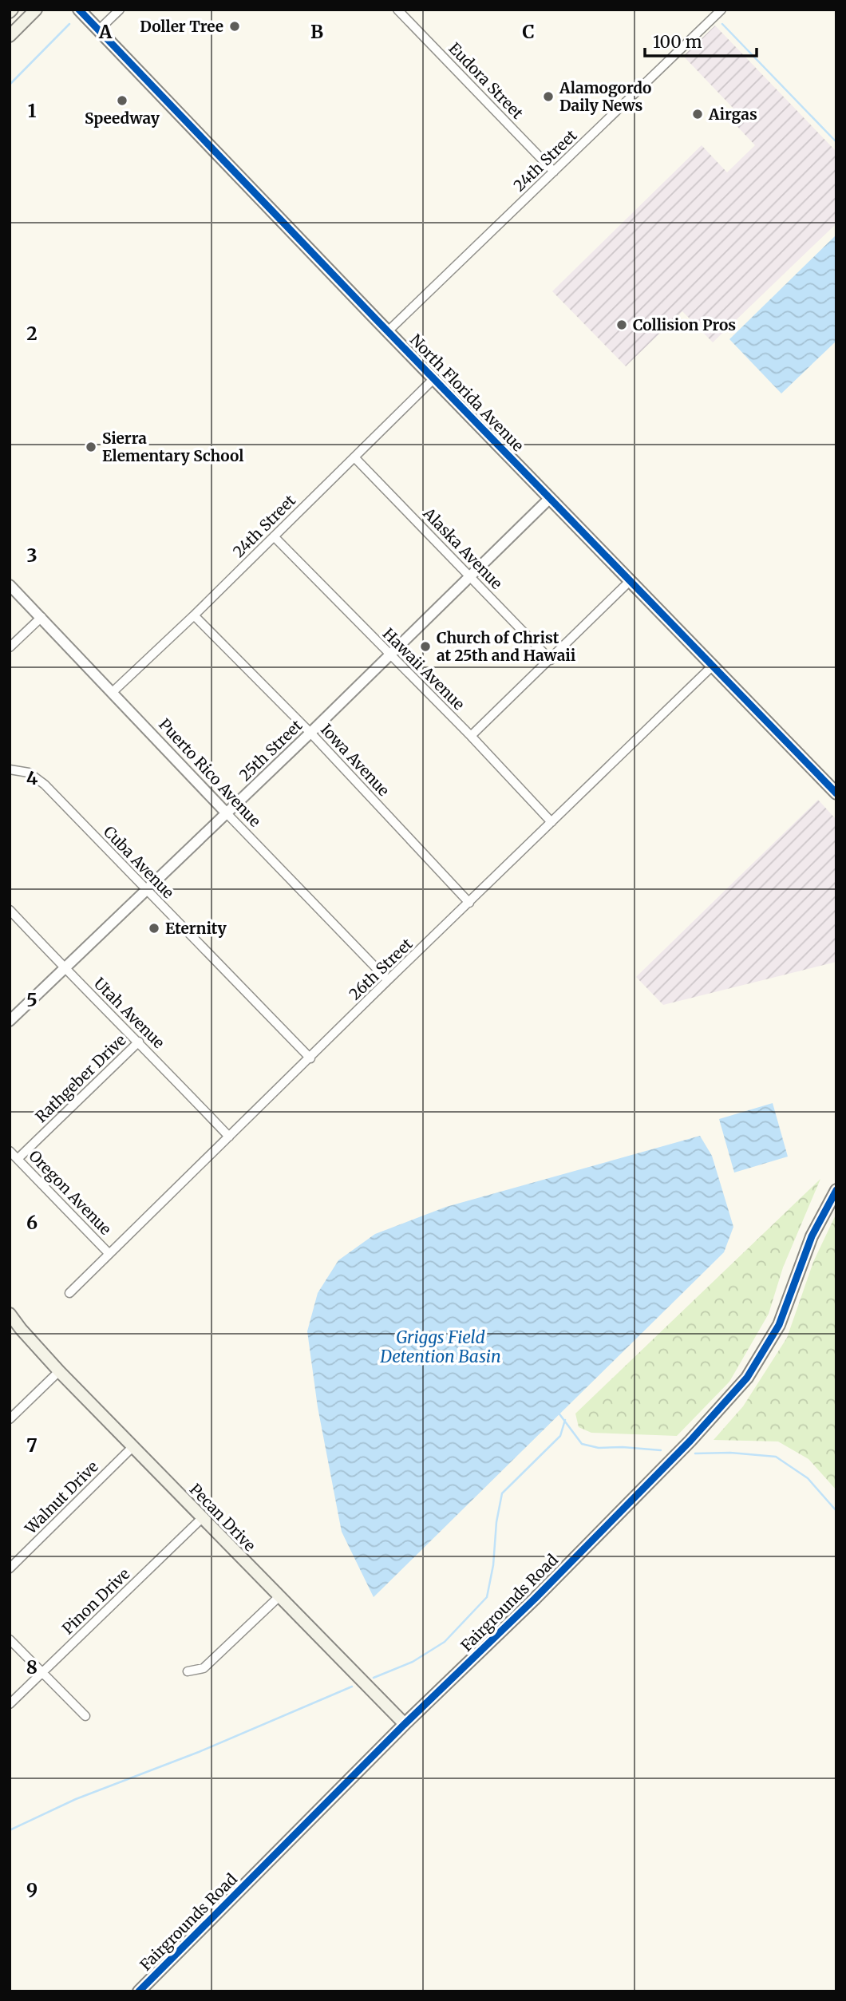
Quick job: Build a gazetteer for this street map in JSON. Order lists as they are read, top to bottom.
{
  "streets": {
    "main road": ["North Florida Avenue", "Pecan Drive", "Fairgrounds Road"],
    "street": [
      "Eudora Street",
      "24th Street",
      "Alaska Avenue",
      "Hawaii Avenue",
      "25th Street",
      "Iowa Avenue",
      "Puerto Rico Avenue",
      "Cuba Avenue",
      "26th Street",
      "Utah Avenue",
      "Rathgeber Drive",
      "Oregon Avenue",
      "Walnut Drive",
      "Pinon Drive"
    ]
  },
  "crossings": [
    ["Eudora Street", "24th Street"],
    ["24th Street", "North Florida Avenue"],
    ["24th Street", "Alaska Avenue"],
    ["24th Street", "Hawaii Avenue"],
    ["24th Street", "Iowa Avenue"],
    ["24th Street", "Puerto Rico Avenue"],
    ["North Florida Avenue", "25th Street"],
    ["North Florida Avenue", "26th Street"],
    ["Alaska Avenue", "25th Street"],
    ["Hawaii Avenue", "25th Street"],
    ["Hawaii Avenue", "26th Street"],
    ["25th Street", "Iowa Avenue"],
    ["25th Street", "Puerto Rico Avenue"],
    ["25th Street", "Cuba Avenue"],
    ["25th Street", "Utah Avenue"],
    ["Iowa Avenue", "26th Street"],
    ["Puerto Rico Avenue", "26th Street"],
    ["Cuba Avenue", "26th Street"],
    ["26th Street", "Utah Avenue"],
    ["26th Street", "Oregon Avenue"],
    ["Utah Avenue", "Rathgeber Drive"],
    ["Rathgeber Drive", "Oregon Avenue"],
    ["Walnut Drive", "Pecan Drive"],
    ["Pecan Drive", "Pinon Drive"],
    ["Pecan Drive", "Fairgrounds Road"]
  ],
  "water": ["Griggs Field Detention Basin"],
  "places": [
    "Doller Tree",
    "Alamogordo Daily News",
    "Speedway",
    "Airgas",
    "Collision Pros",
    "Sierra Elementary School",
    "Church of Christ at 25th and Hawaii",
    "Eternity"
  ],
  "scale_bar": "100 m",
  "grid": {
    "columns": ["A", "B", "C"],
    "rows": [
      "1",
      "2",
      "3",
      "4",
      "5",
      "6",
      "7",
      "8",
      "9"
    ]
  }
}
